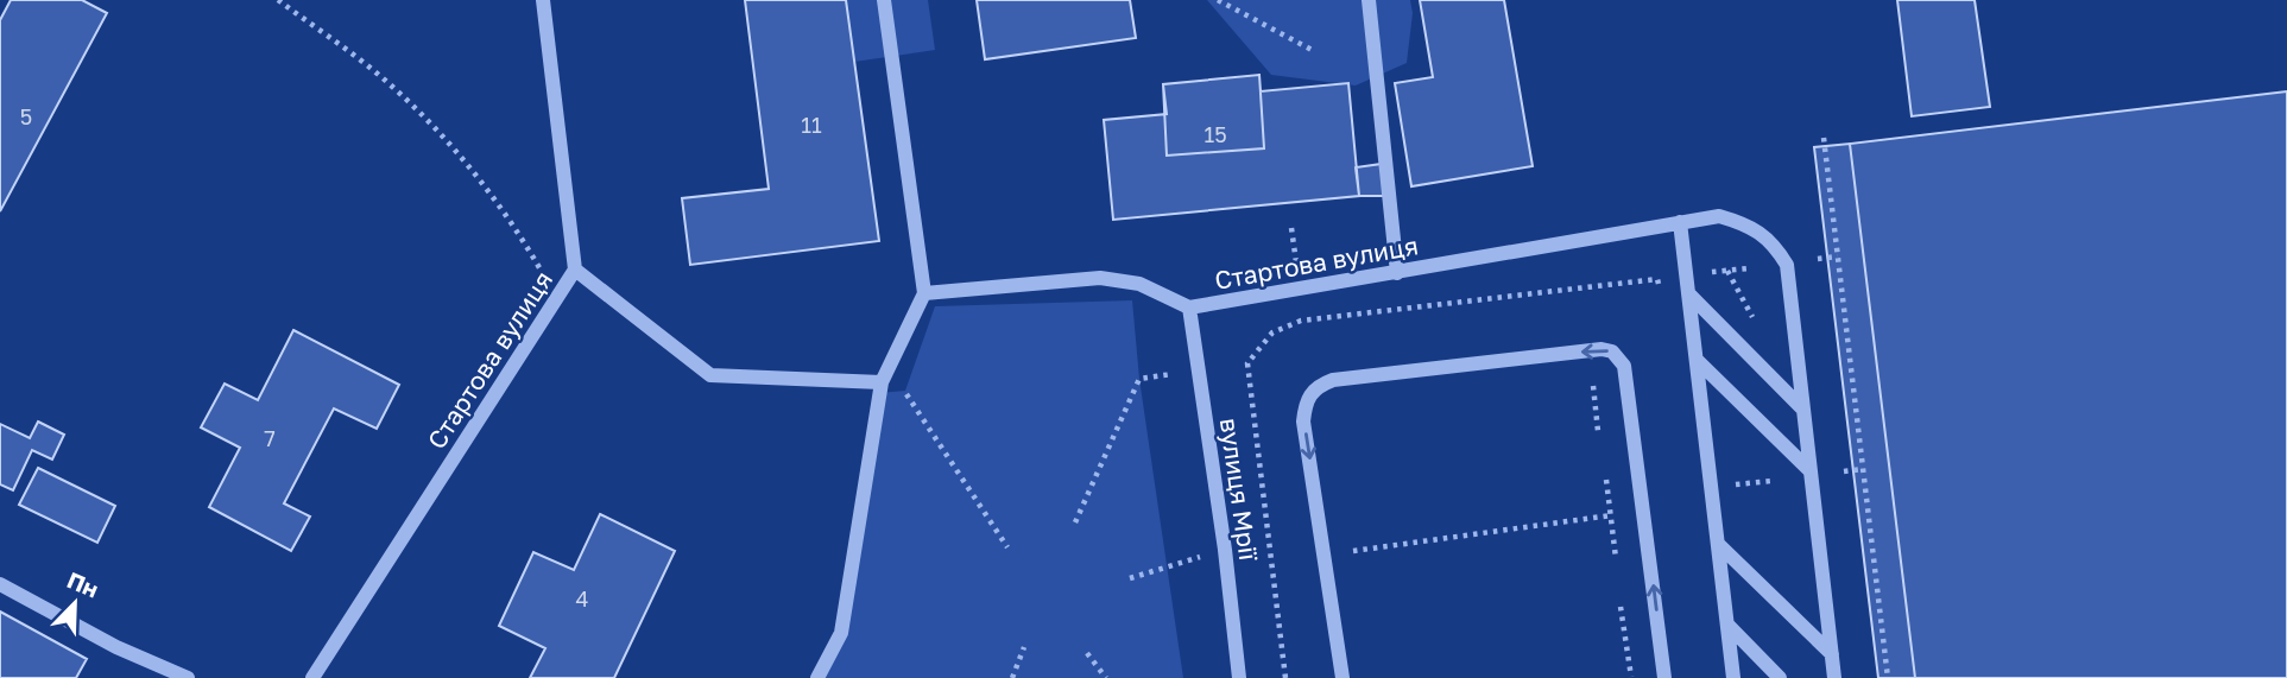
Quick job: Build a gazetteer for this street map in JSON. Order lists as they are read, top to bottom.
{
  "streets": {
    "street": ["Стартова вулиця", "вулиця Мрії"]
  },
  "crossings": [
    ["Стартова вулиця", "вулиця Мрії"]
  ],
  "house_numbers": [
    "5",
    "11",
    "15",
    "7",
    "4"
  ],
  "north": "top right"
}
